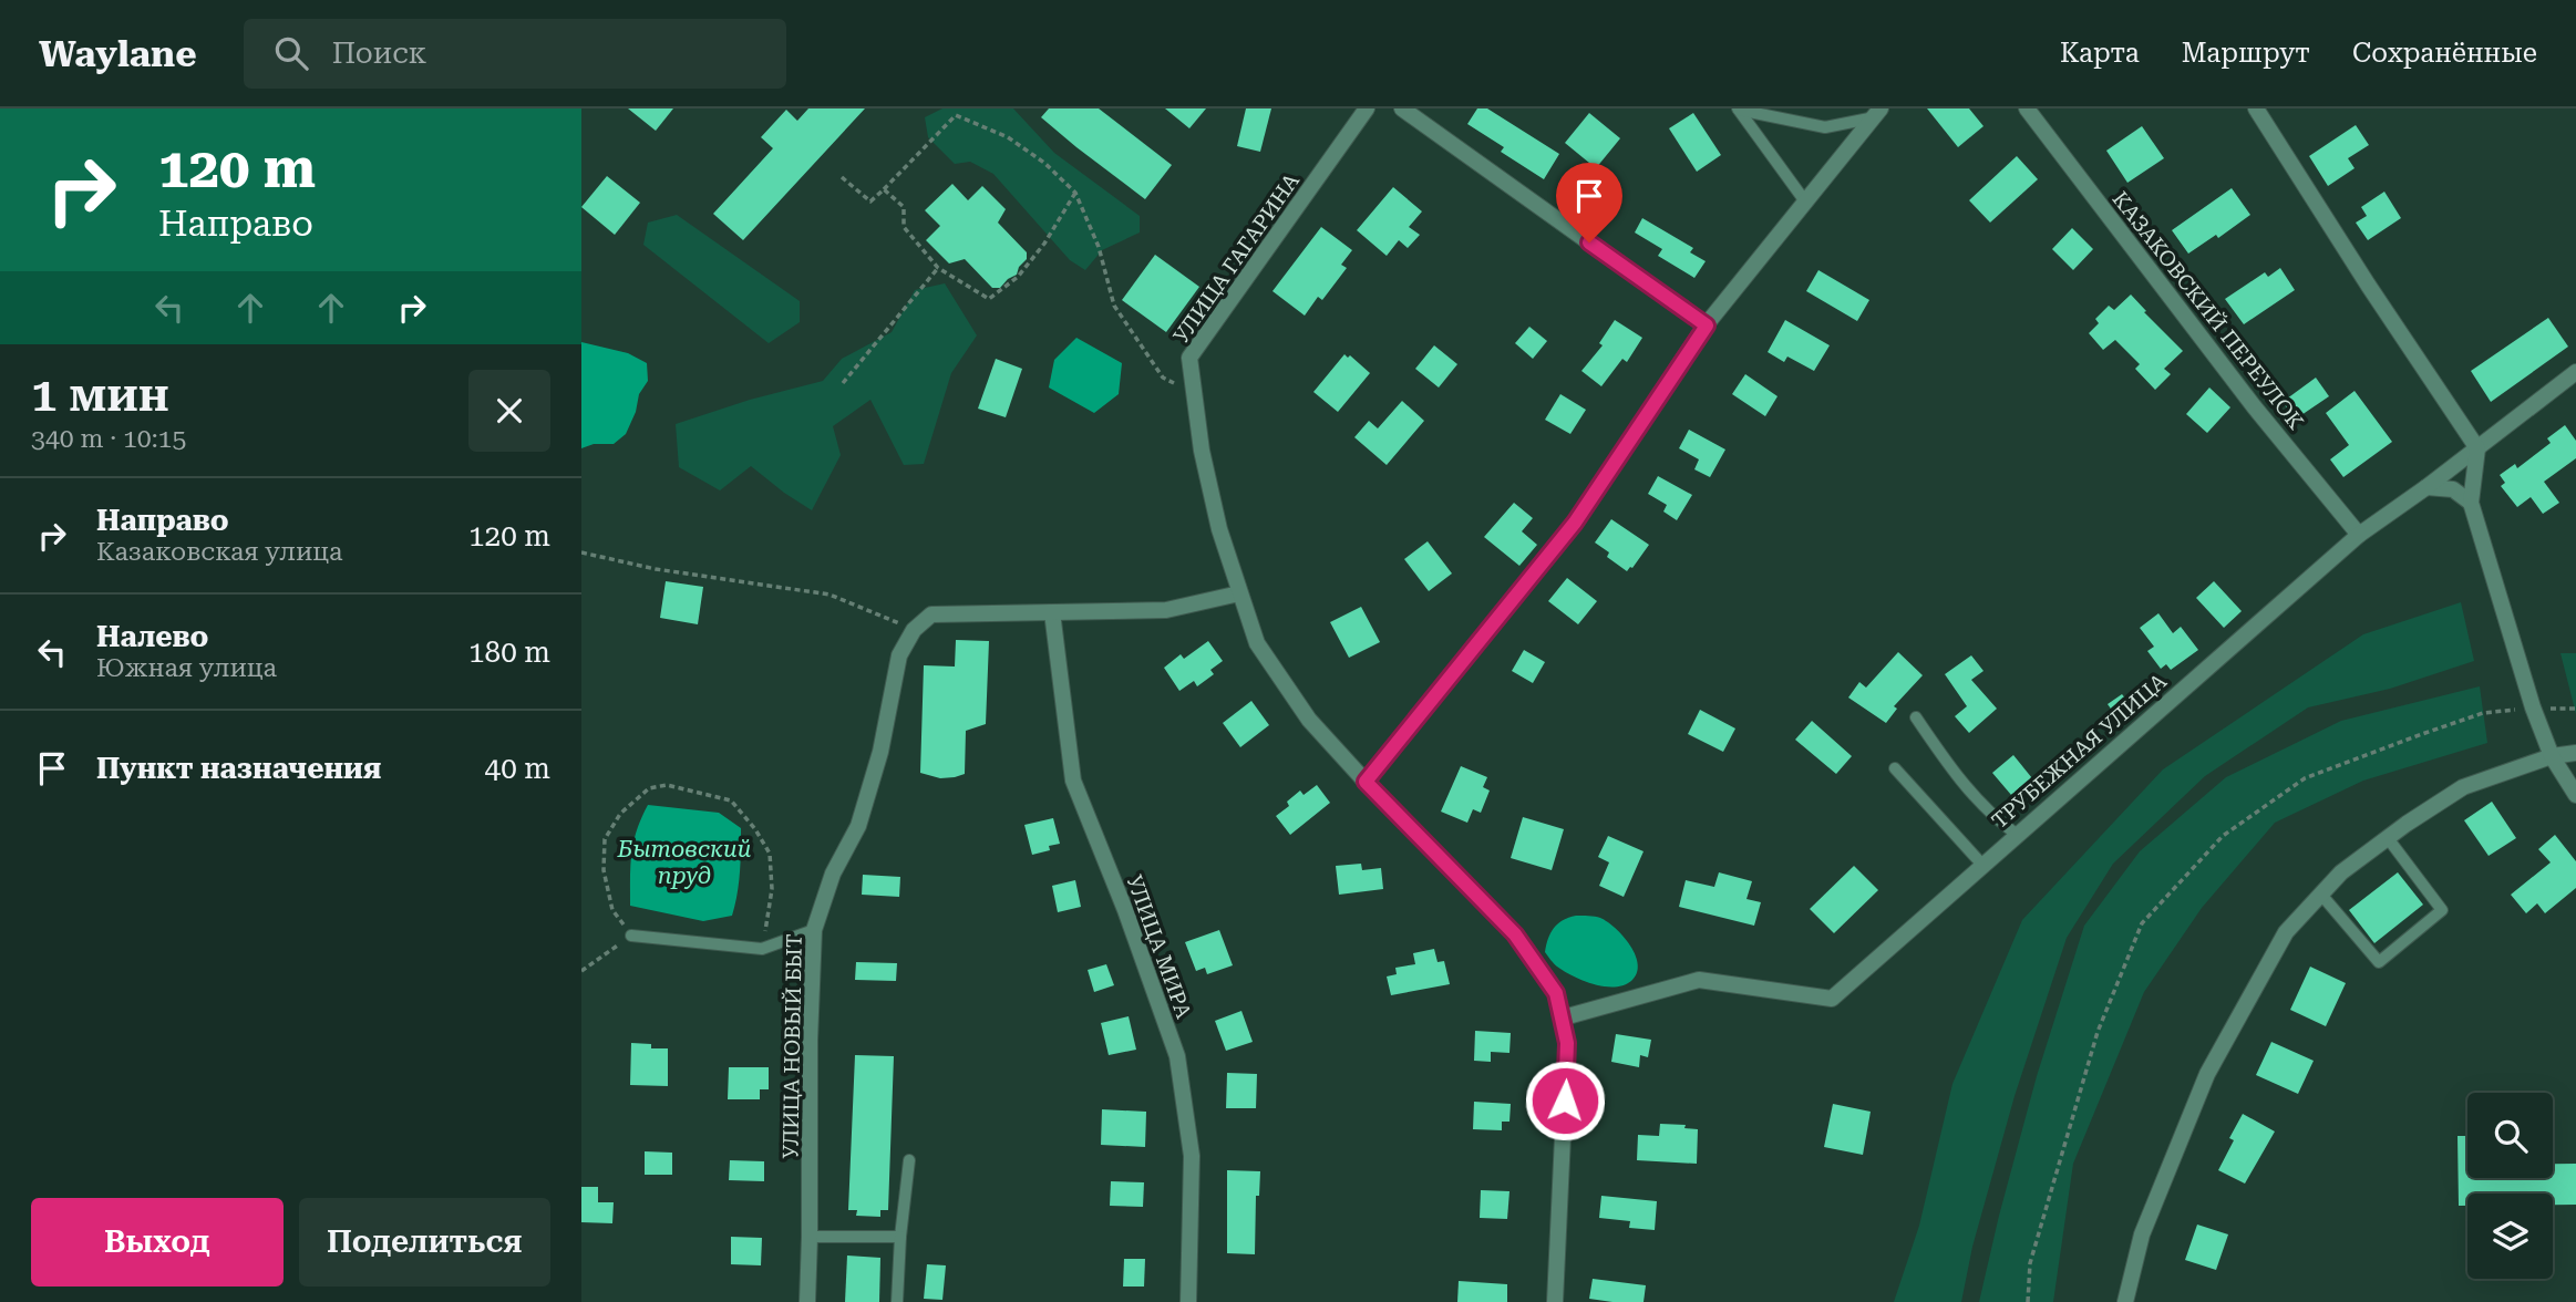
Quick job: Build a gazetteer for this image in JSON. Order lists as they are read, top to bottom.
{
  "streets": {
    "street": [
      "УЛИЦА ГАГАРИНА",
      "КАЗАКОВСКИЙ ПЕРЕУЛОК",
      "ТРУБЕЖНАЯ УЛИЦА",
      "УЛИЦА МИРА",
      "УЛИЦА НОВЫЙ БЫТ"
    ]
  },
  "crossings": [
    ["УЛИЦА ГАГАРИНА", "ТРУБЕЖНАЯ УЛИЦА"],
    ["КАЗАКОВСКИЙ ПЕРЕУЛОК", "ТРУБЕЖНАЯ УЛИЦА"]
  ],
  "water": ["Бытовский пруд"],
  "page": {
    "header": "Waylane",
    "search": "Поиск",
    "nav": ["Карта", "Маршрут", "Сохранённые"],
    "turn": ["120 m", "Направо"],
    "heading": ["1 мин", "340 m · 10:15"],
    "list": [
      {
        "name": "Направо",
        "note": "Казаковская улица",
        "value": "120 m"
      },
      {
        "name": "Налево",
        "note": "Южная улица",
        "value": "180 m"
      },
      {
        "name": "Пункт назначения",
        "value": "40 m"
      }
    ],
    "buttons": ["Выход", "Поделиться"]
  }
}
